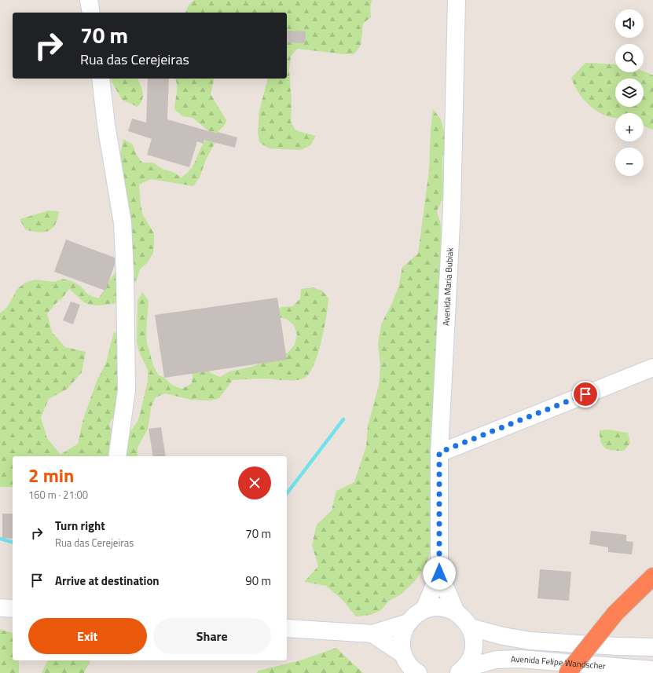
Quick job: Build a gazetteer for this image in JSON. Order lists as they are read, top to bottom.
{
  "streets": {
    "street": ["Avenida Maria Bubiak", "Avenida Felipe Wandscher"]
  },
  "page": {
    "map_buttons": ["+", "−"],
    "turn": ["70 m", "Rua das Cerejeiras"],
    "heading": ["2 min", "160 m · 21:00"],
    "list": [
      {
        "name": "Turn right",
        "note": "Rua das Cerejeiras",
        "value": "70 m"
      },
      {
        "name": "Arrive at destination",
        "value": "90 m"
      }
    ],
    "buttons": ["Exit", "Share"]
  }
}
